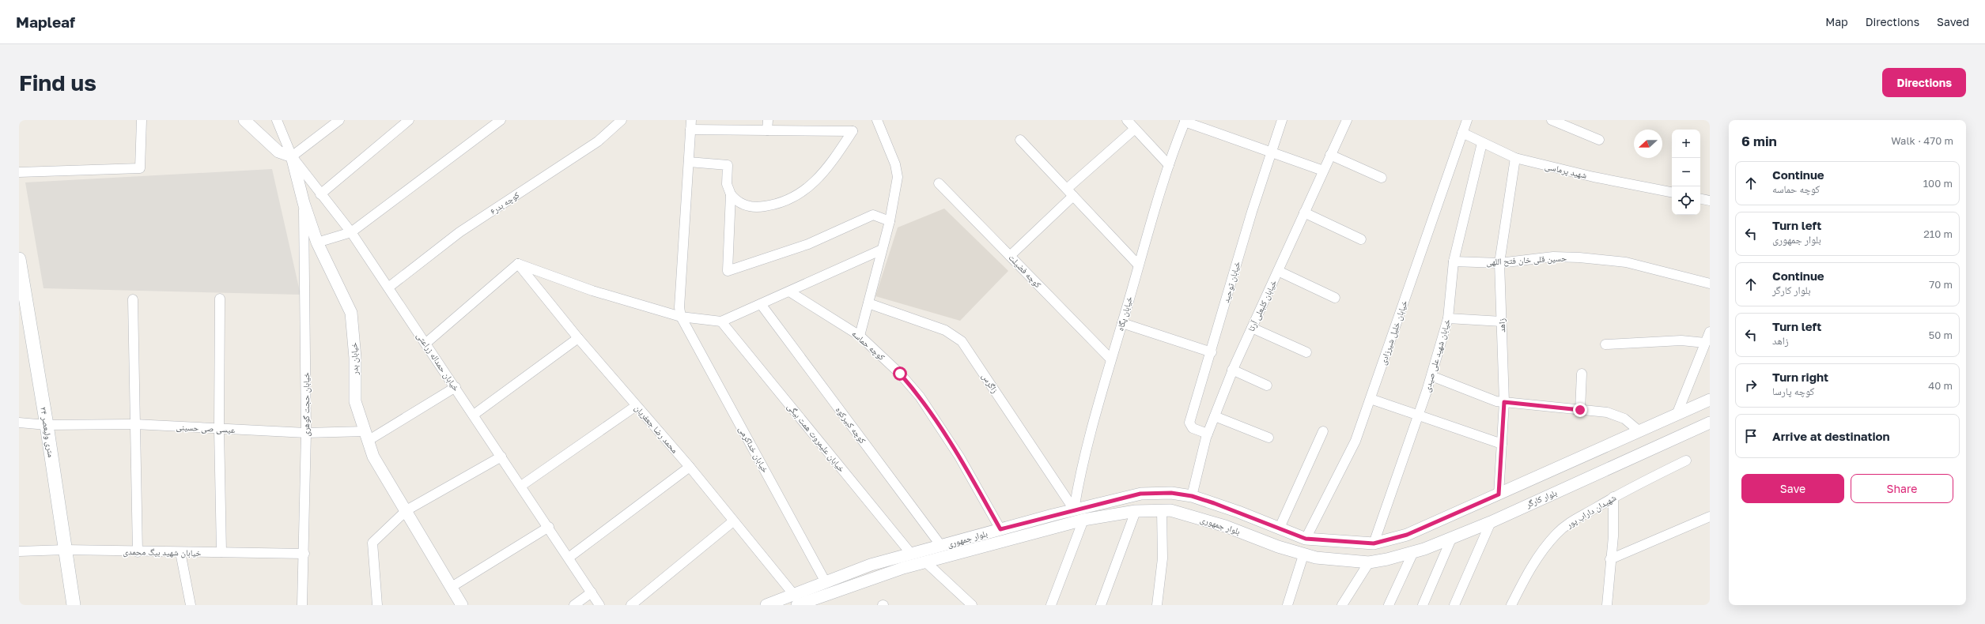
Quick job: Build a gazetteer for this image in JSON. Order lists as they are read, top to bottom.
{
  "streets": {
    "main road": ["۲۴ متری ولیعصر"],
    "street": [
      "شهید پرماسی",
      "کوچه بدر۶",
      "حسین قلی خان فتح اللهی",
      "کوچه فضیلت",
      "خیابان توحید",
      "خیابان کلبعلی آرتا",
      "خیابان پگاه",
      "زاهد",
      "خیابان خلیل شیرزادی",
      "کوچه حماسه",
      "خیابان شهید علی صیدی",
      "خیابان بدر",
      "خیابان حمداله زراعتی",
      "زاگرس",
      "خیابان حجت گوهری",
      "کوچه کبیرکوه",
      "عیسی صی حسینی",
      "محمد رضا جعفریان",
      "خیابان علیمروت همت بیگی",
      "خیابان خداکرمی",
      "بلوار کارگر",
      "شهیدان داراب پور",
      "بلوار جمهوری",
      "خیابان شهید بیگ محمدی"
    ]
  },
  "crossings": [
    ["شهید پرماسی", "زاهد"],
    ["شهید پرماسی", "خیابان خلیل شیرزادی"],
    ["شهید پرماسی", "خیابان شهید علی صیدی"],
    ["کوچه بدر۶", "خیابان حمداله زراعتی"],
    ["حسین قلی خان فتح اللهی", "زاهد"],
    ["حسین قلی خان فتح اللهی", "خیابان شهید علی صیدی"],
    ["کوچه فضیلت", "خیابان پگاه"],
    ["خیابان توحید", "خیابان کلبعلی آرتا"],
    ["خیابان کلبعلی آرتا", "بلوار جمهوری"],
    ["خیابان پگاه", "زاگرس"],
    ["خیابان پگاه", "بلوار جمهوری"],
    ["خیابان خلیل شیرزادی", "بلوار جمهوری"],
    ["کوچه حماسه", "بلوار جمهوری"],
    ["خیابان شهید علی صیدی", "بلوار جمهوری"],
    ["خیابان بدر", "خیابان حمداله زراعتی"],
    ["خیابان بدر", "خیابان حجت گوهری"],
    ["خیابان بدر", "عیسی صی حسینی"],
    ["زاگرس", "بلوار جمهوری"],
    ["خیابان حجت گوهری", "عیسی صی حسینی"],
    ["خیابان حجت گوهری", "خیابان شهید بیگ محمدی"],
    ["کوچه کبیرکوه", "بلوار جمهوری"],
    ["عیسی صی حسینی", "۲۴ متری ولیعصر"],
    ["محمد رضا جعفریان", "بلوار جمهوری"],
    ["۲۴ متری ولیعصر", "خیابان شهید بیگ محمدی"],
    ["خیابان علیمروت همت بیگی", "بلوار جمهوری"],
    ["خیابان خداکرمی", "بلوار جمهوری"],
    ["بلوار کارگر", "بلوار جمهوری"]
  ],
  "north": "left",
  "page": {
    "header": "Mapleaf",
    "nav": ["Map", "Directions", "Saved"],
    "buttons": [
      "Directions",
      ["Save", "Share"]
    ],
    "title": "Find us",
    "heading": ["6 min", "Walk · 470 m"],
    "map_buttons": ["+", "−"],
    "list": [
      ["Continue", "کوچه حماسه", "100 m"],
      ["Turn left", "بلوار جمهوری", "210 m"],
      ["Continue", "بلوار کارگر", "70 m"],
      ["Turn left", "زاهد", "50 m"],
      ["Turn right", "کوچه پارسا", "40 m"],
      "Arrive at destination"
    ]
  }
}
